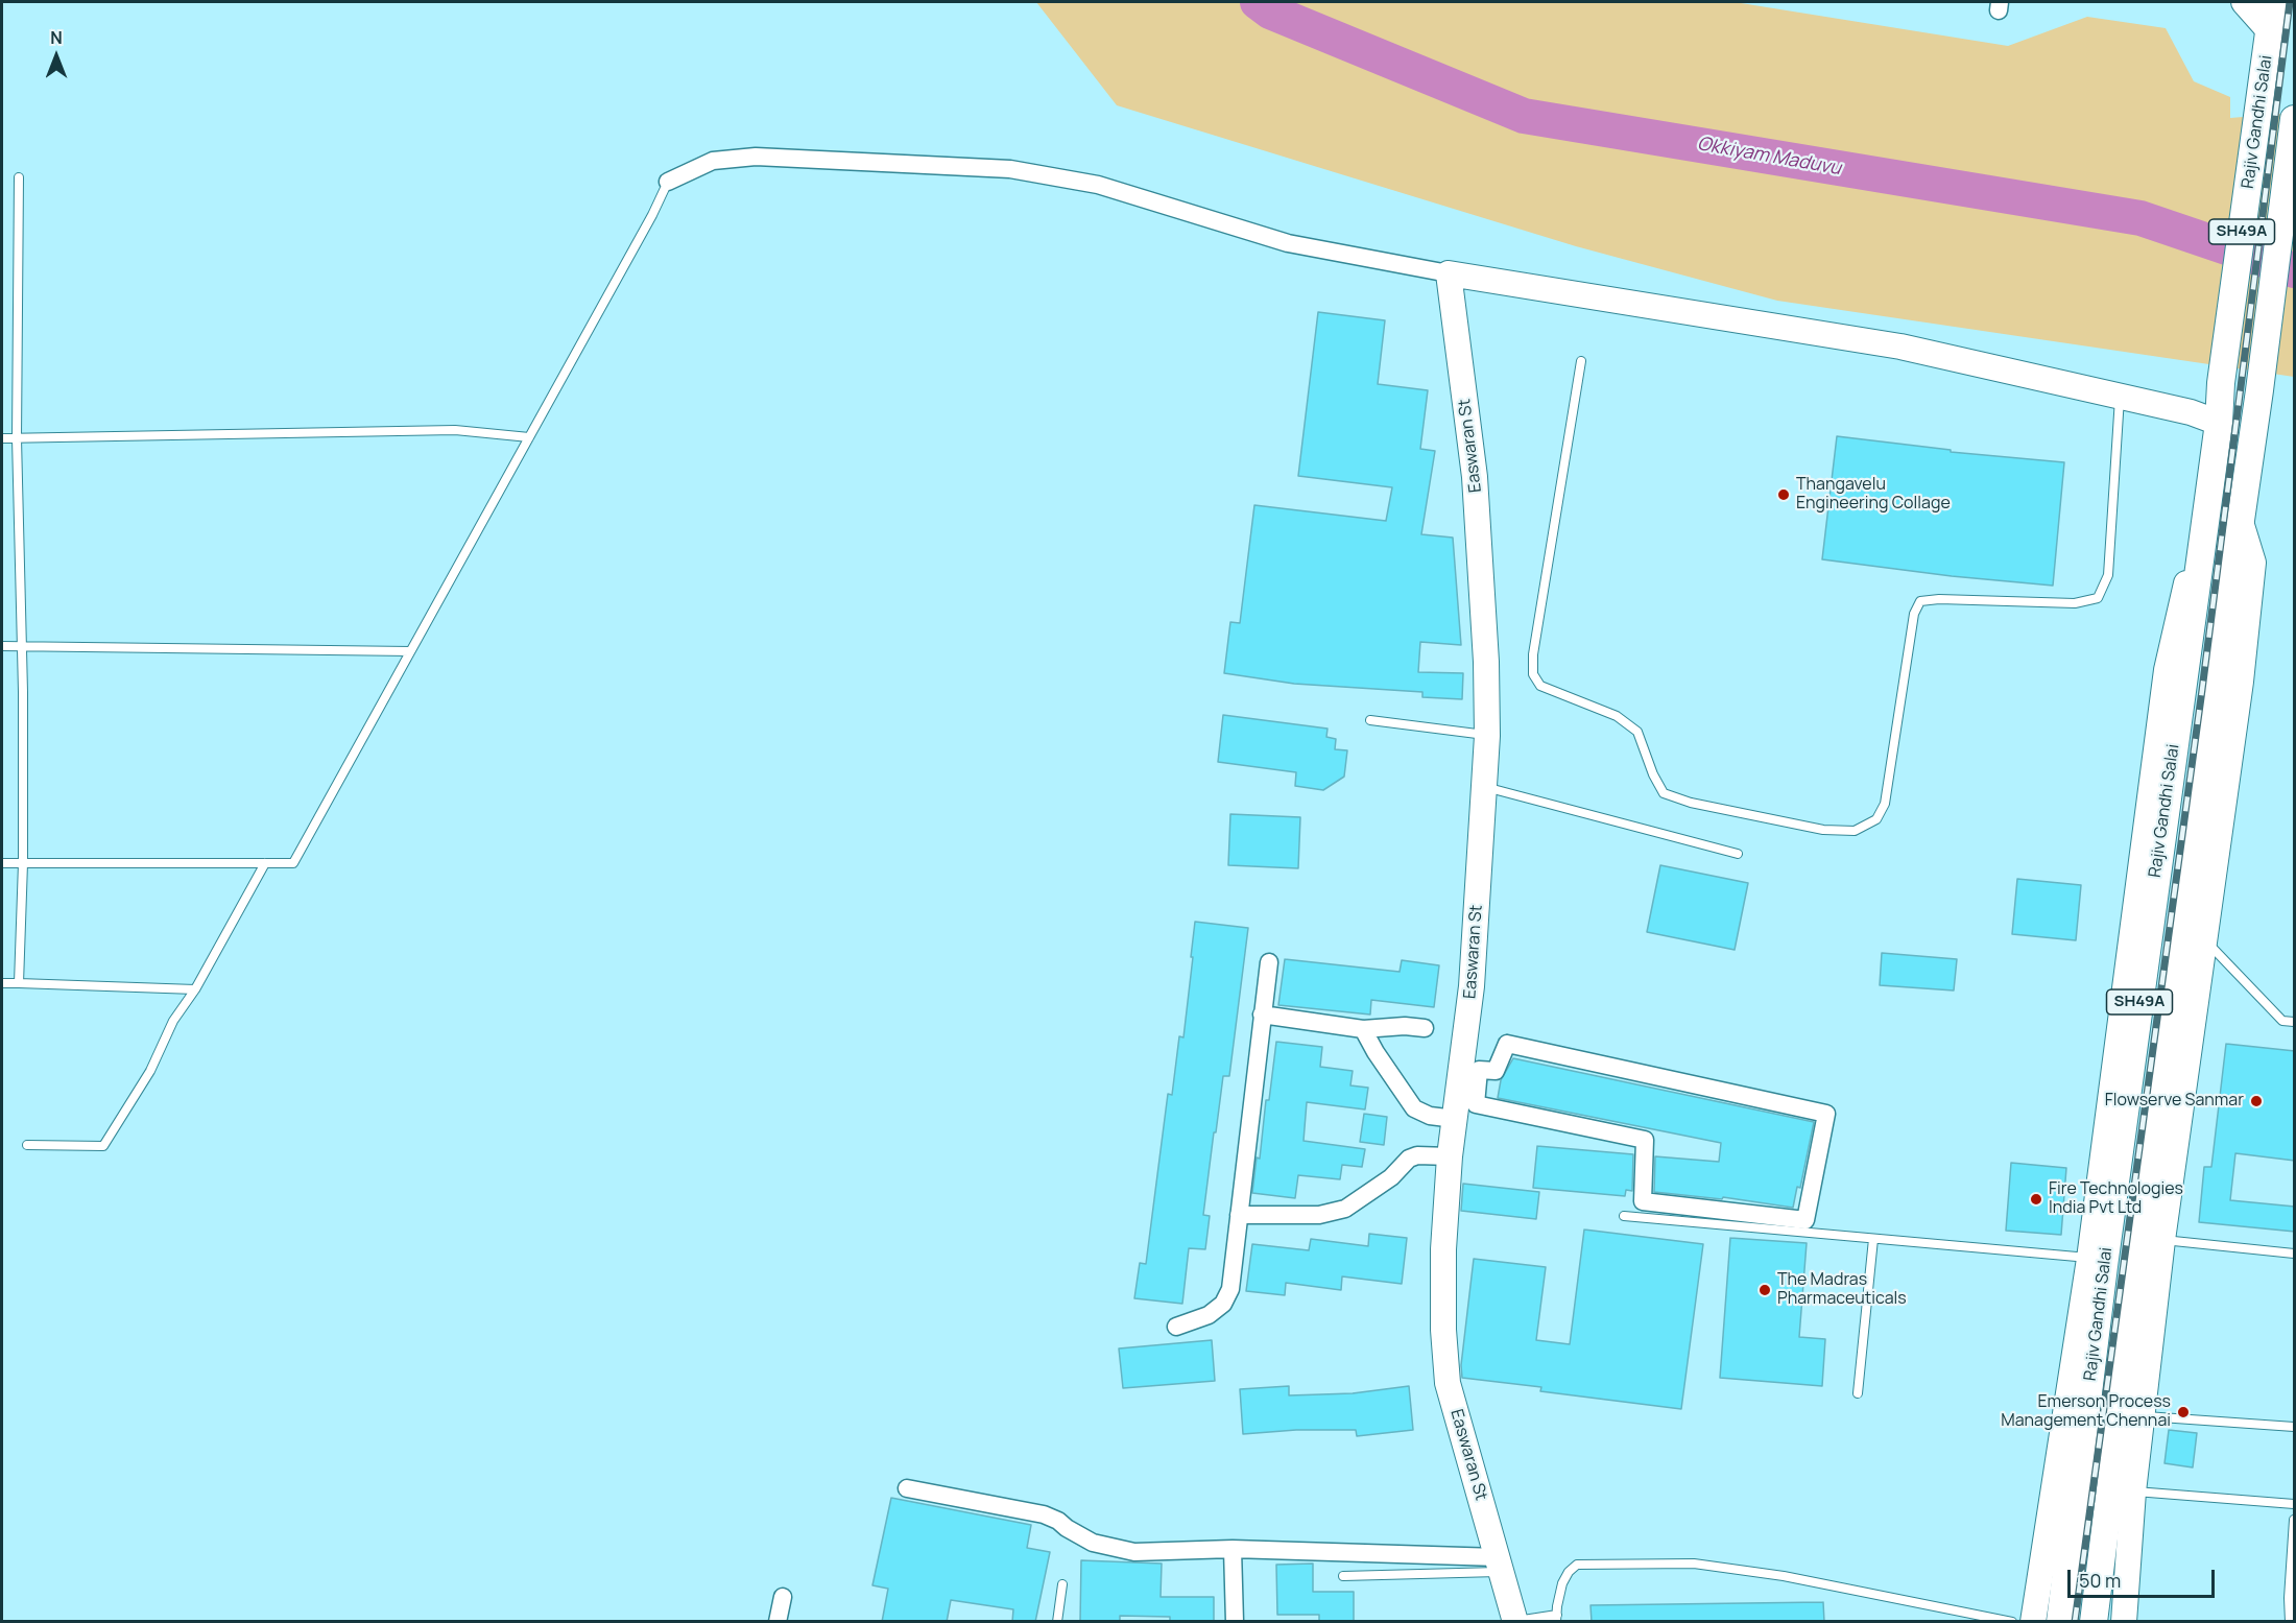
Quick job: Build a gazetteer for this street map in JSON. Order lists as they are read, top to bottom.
{
  "streets": {
    "main road": ["Rajiv Gandhi Salai", "SH49A"],
    "street": ["Easwaran St"]
  },
  "water": ["Okkiyam Maduvu"],
  "places": [
    "Thangavelu Engineering Collage",
    "Flowserve Sanmar",
    "Fire Technologies India Pvt Ltd",
    "The Madras Pharmaceuticals",
    "Emerson Process Management Chennai"
  ],
  "scale_bar": "50 m",
  "north": "top"
}
